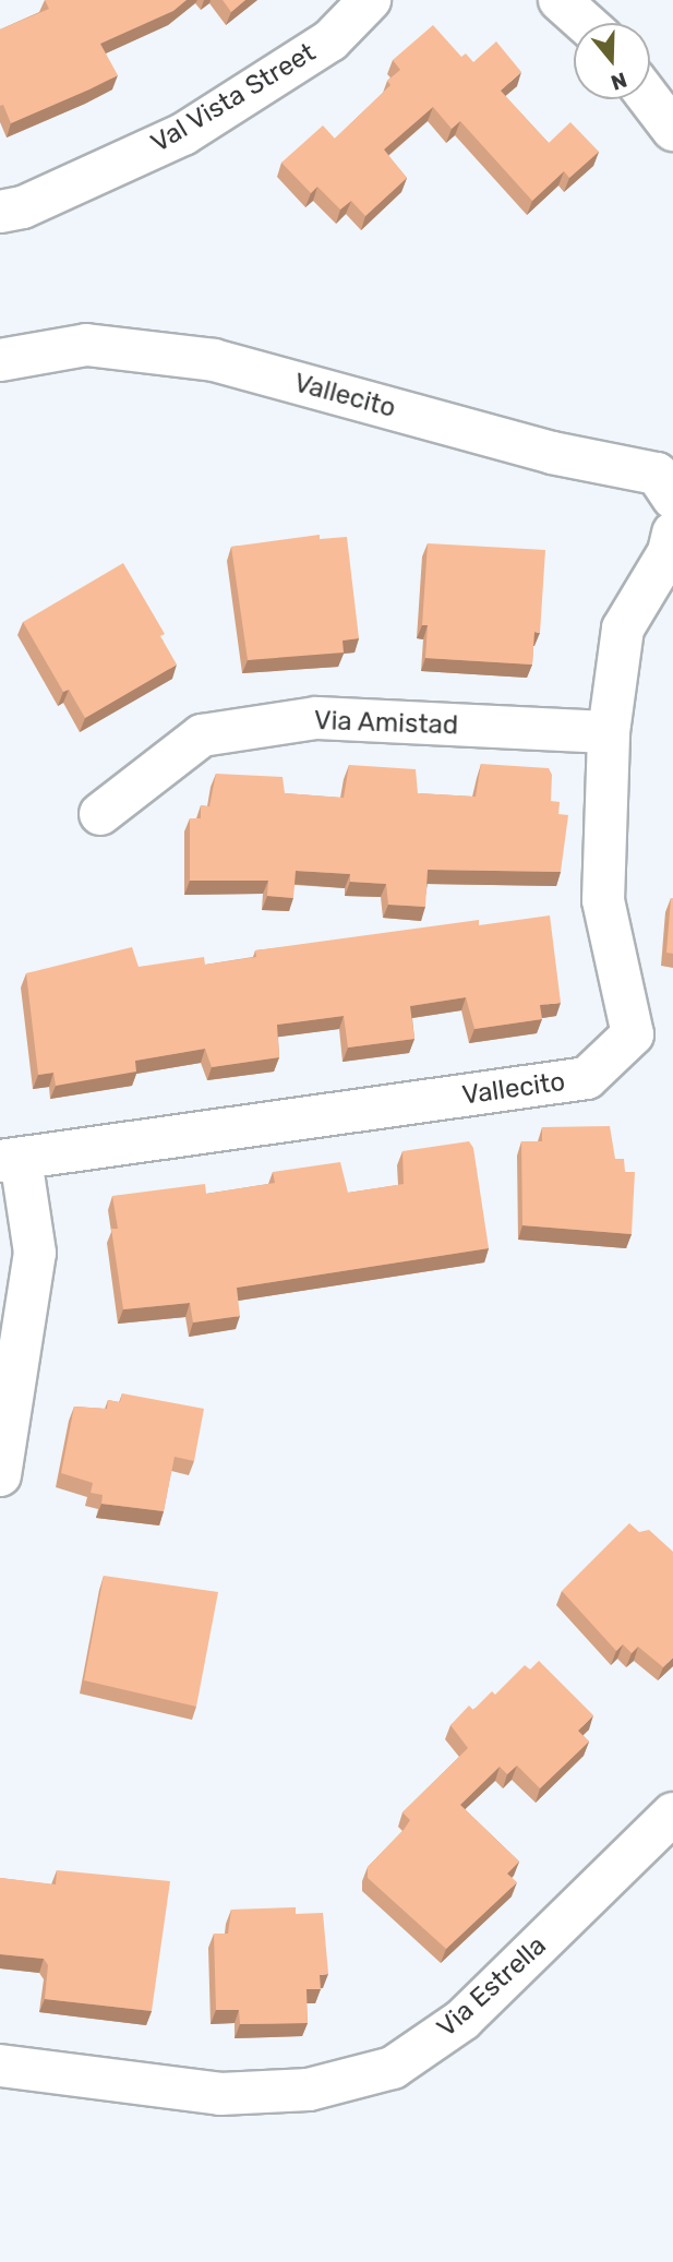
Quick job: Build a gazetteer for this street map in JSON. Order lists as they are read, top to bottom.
{
  "streets": {
    "street": [
      "Val Vista Street",
      "Vallecito",
      "Via Amistad",
      "Via Estrella"
    ]
  },
  "crossings": [
    ["Vallecito", "Via Amistad"]
  ],
  "north": "bottom"
}
